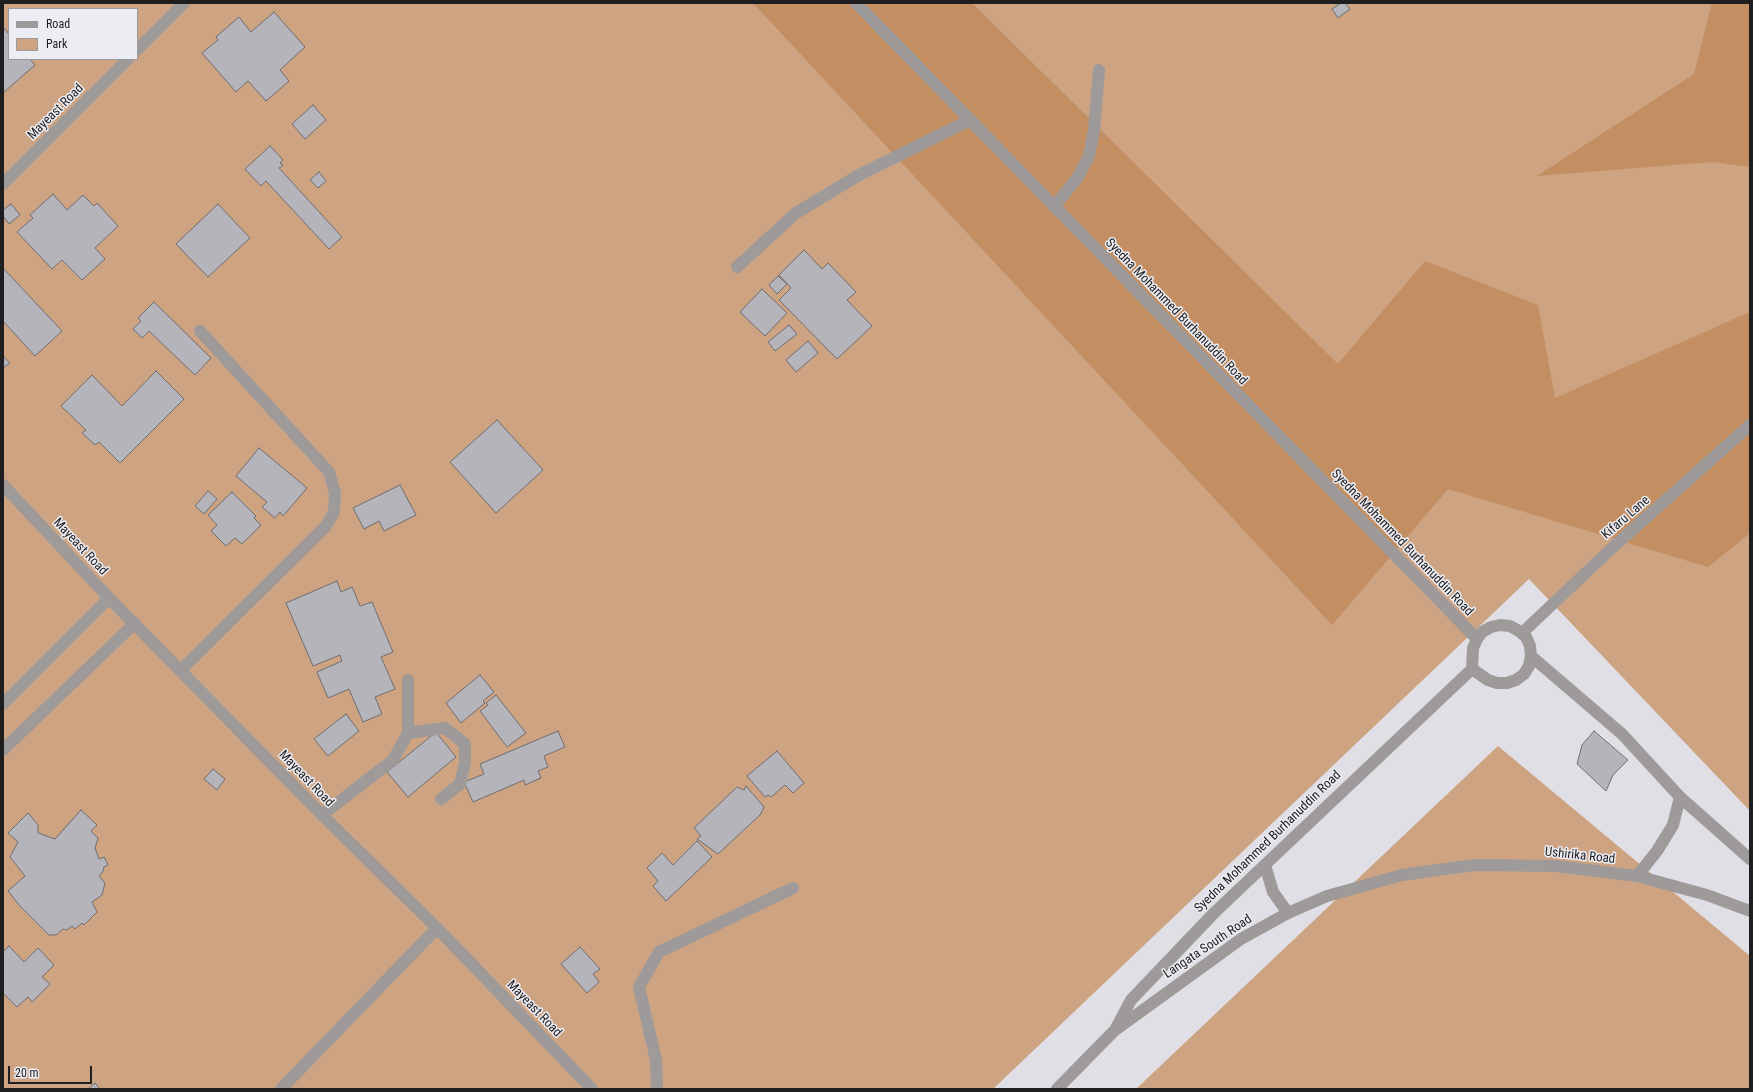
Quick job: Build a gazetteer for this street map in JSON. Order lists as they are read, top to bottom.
{
  "streets": {
    "street": [
      "Mayeast Road",
      "Syedna Mohammed Burhanuddin Road",
      "Kifaru Lane",
      "Ushirika Road",
      "Langata South Road"
    ]
  },
  "crossings": [
    ["Syedna Mohammed Burhanuddin Road", "Kifaru Lane"],
    ["Syedna Mohammed Burhanuddin Road", "Langata South Road"],
    ["Ushirika Road", "Langata South Road"]
  ],
  "legend": ["Road", "Park"],
  "scale_bar": "20 m"
}
